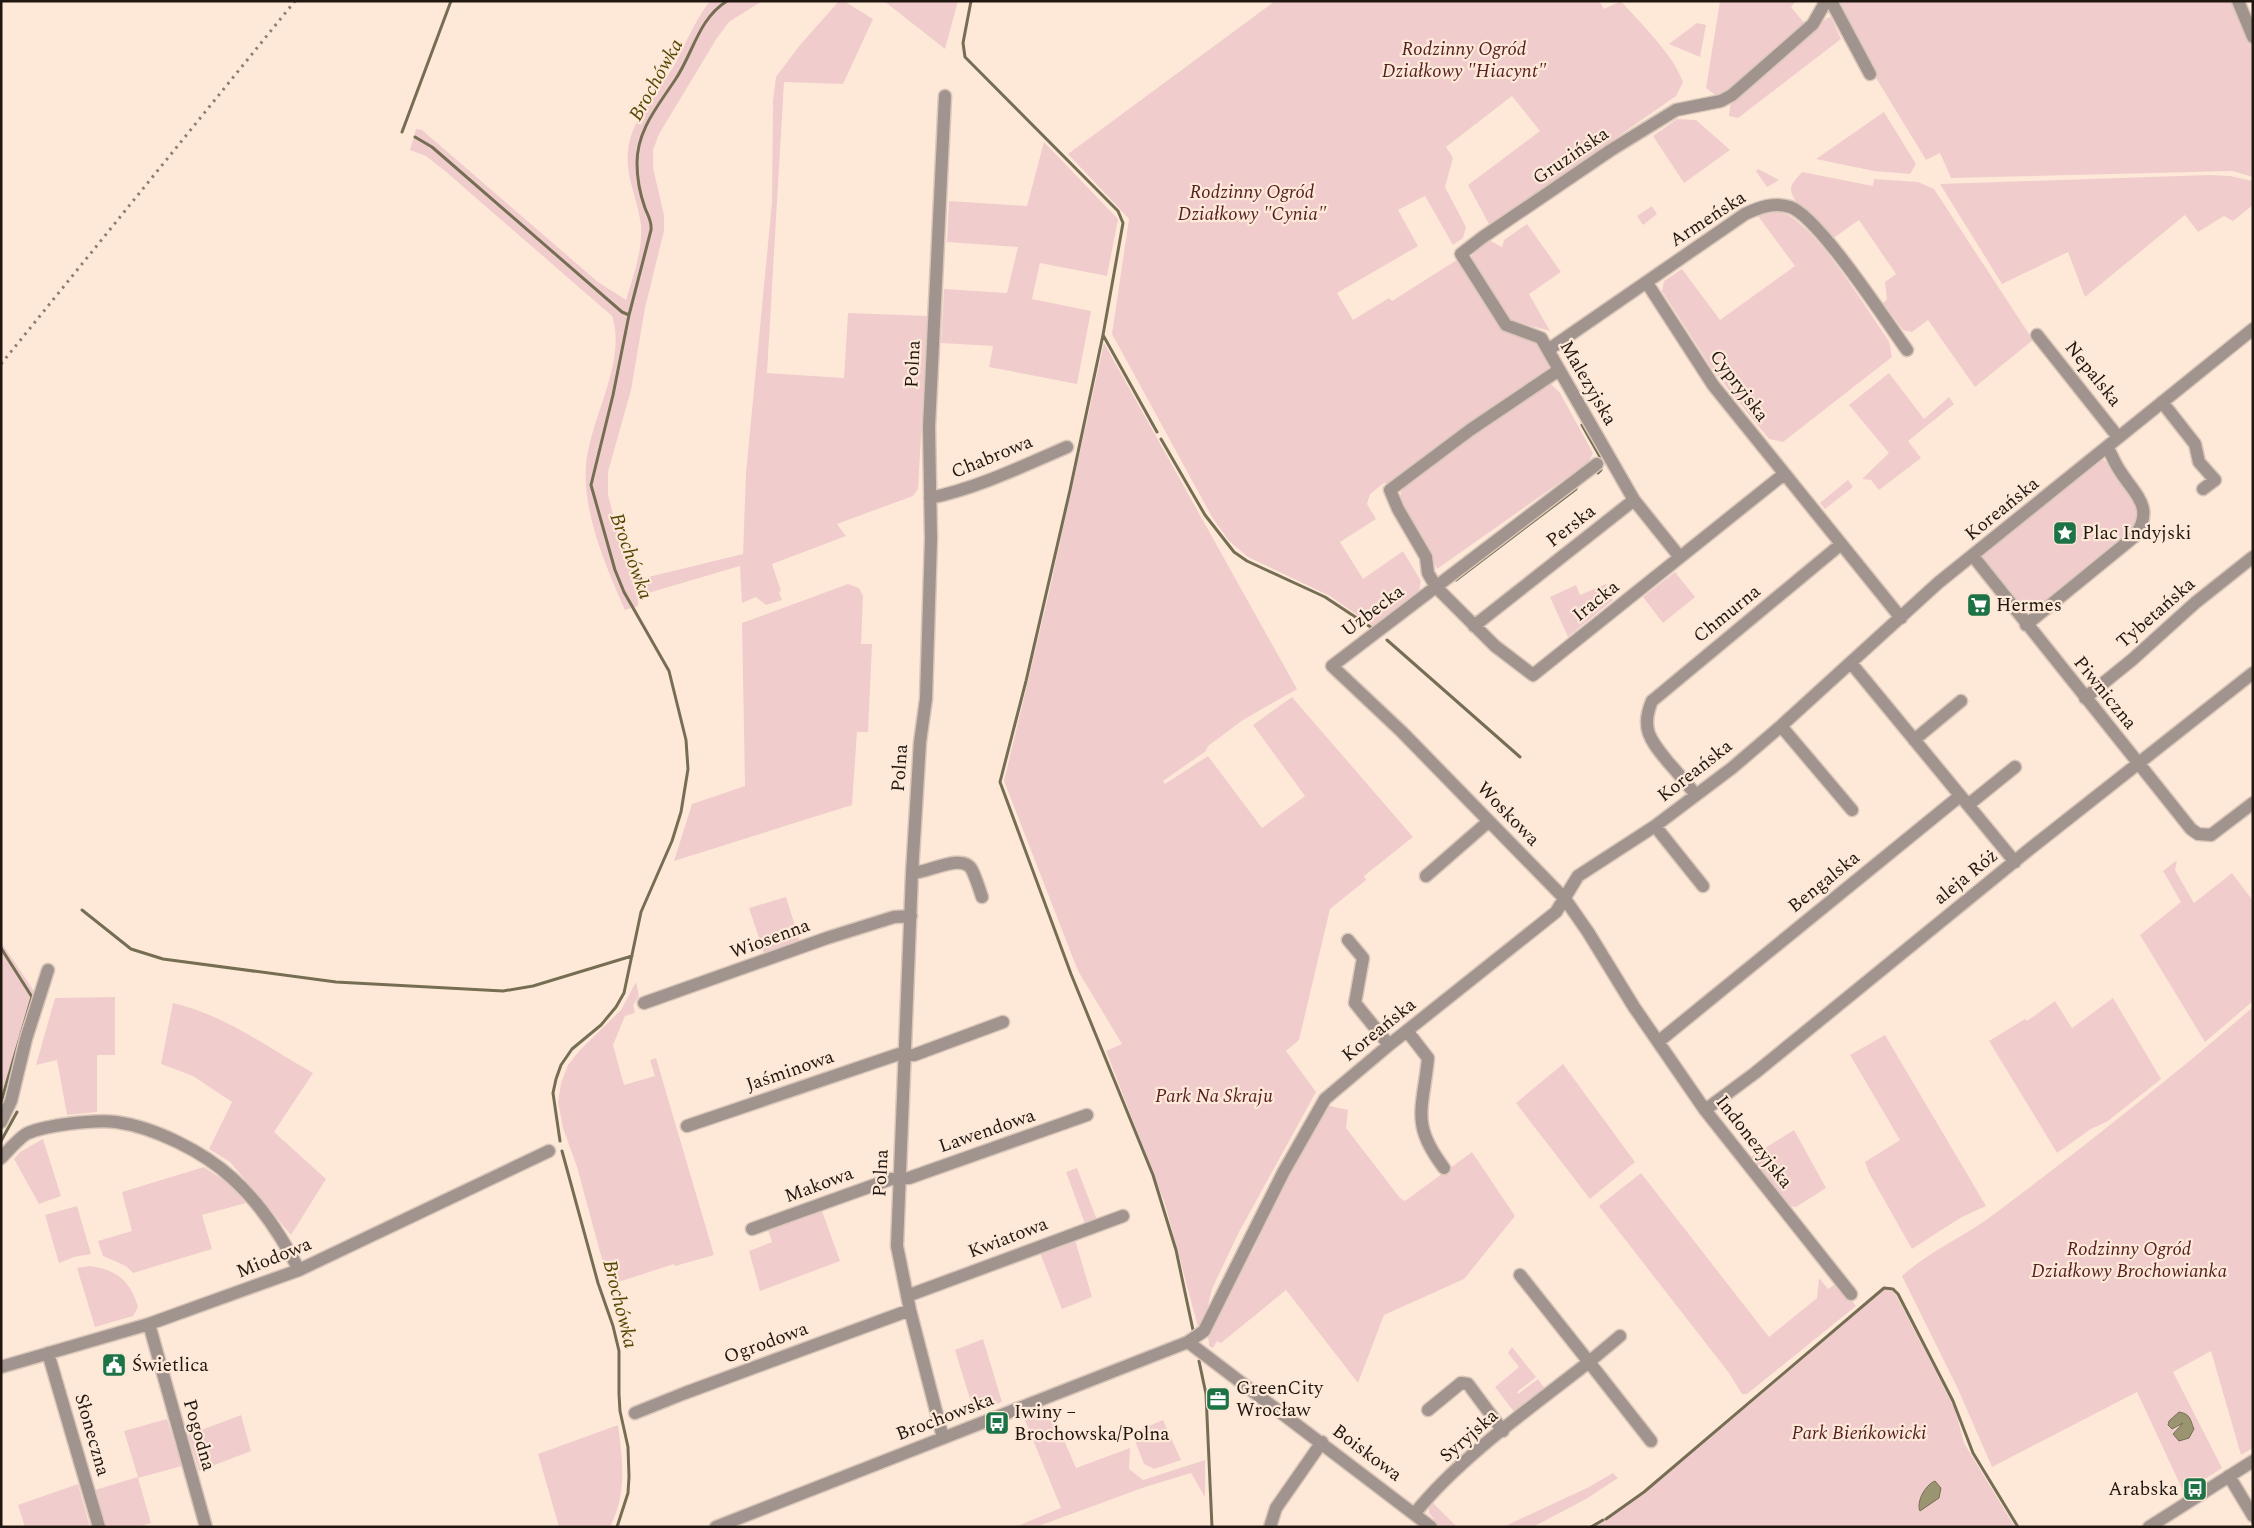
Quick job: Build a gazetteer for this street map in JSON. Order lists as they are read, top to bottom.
{
  "streets": {
    "street": [
      "Gruzińska",
      "Armeńska",
      "Polna",
      "Nepalska",
      "Malezyjska",
      "Cypryjska",
      "Chabrowa",
      "Koreańska",
      "Perska",
      "Iracka",
      "Uzbecka",
      "Tybetańska",
      "Chmurna",
      "Piwniczna",
      "Woskowa",
      "aleja Róż",
      "Bengalska",
      "Wiosenna",
      "Jaśminowa",
      "Lawendowa",
      "Indonezyjska",
      "Makowa",
      "Kwiatowa",
      "Miodowa",
      "Ogrodowa",
      "Brochowska",
      "Słoneczna",
      "Pogodna",
      "Syryjska",
      "Boiskowa"
    ]
  },
  "crossings": [
    ["Gruzińska", "Malezyjska"],
    ["Armeńska", "Malezyjska"],
    ["Armeńska", "Cypryjska"],
    ["Polna", "Chabrowa"],
    ["Polna", "Wiosenna"],
    ["Polna", "Jaśminowa"],
    ["Polna", "Lawendowa"],
    ["Polna", "Makowa"],
    ["Polna", "Kwiatowa"],
    ["Polna", "Ogrodowa"],
    ["Polna", "Brochowska"],
    ["Nepalska", "Koreańska"],
    ["Malezyjska", "Perska"],
    ["Cypryjska", "Iracka"],
    ["Cypryjska", "Chmurna"],
    ["Koreańska", "Chmurna"],
    ["Koreańska", "Piwniczna"],
    ["Koreańska", "Woskowa"],
    ["Koreańska", "Brochowska"],
    ["Perska", "Iracka"],
    ["Iracka", "Uzbecka"],
    ["Uzbecka", "Woskowa"],
    ["Tybetańska", "Piwniczna"],
    ["Piwniczna", "aleja Róż"],
    ["Woskowa", "Indonezyjska"],
    ["aleja Róż", "Indonezyjska"],
    ["Bengalska", "Indonezyjska"],
    ["Lawendowa", "Makowa"],
    ["Miodowa", "Słoneczna"],
    ["Miodowa", "Pogodna"],
    ["Brochowska", "Boiskowa"],
    ["Syryjska", "Boiskowa"]
  ],
  "water": ["Brochówka"],
  "parks": [
    "Rodzinny Ogród Działkowy \"Hiacynt\"",
    "Rodzinny Ogród Działkowy \"Cynia\"",
    "Park Na Skraju",
    "Rodzinny Ogród Działkowy Brochowianka",
    "Park Bieńkowicki"
  ],
  "places": {
    "place": ["Plac Indyjski"],
    "supermarket": ["Hermes"],
    "public building": ["Świetlica"],
    "office": ["GreenCity Wrocław"],
    "bus stop": ["Iwiny – Brochowska/Polna", "Arabska"]
  }
}
